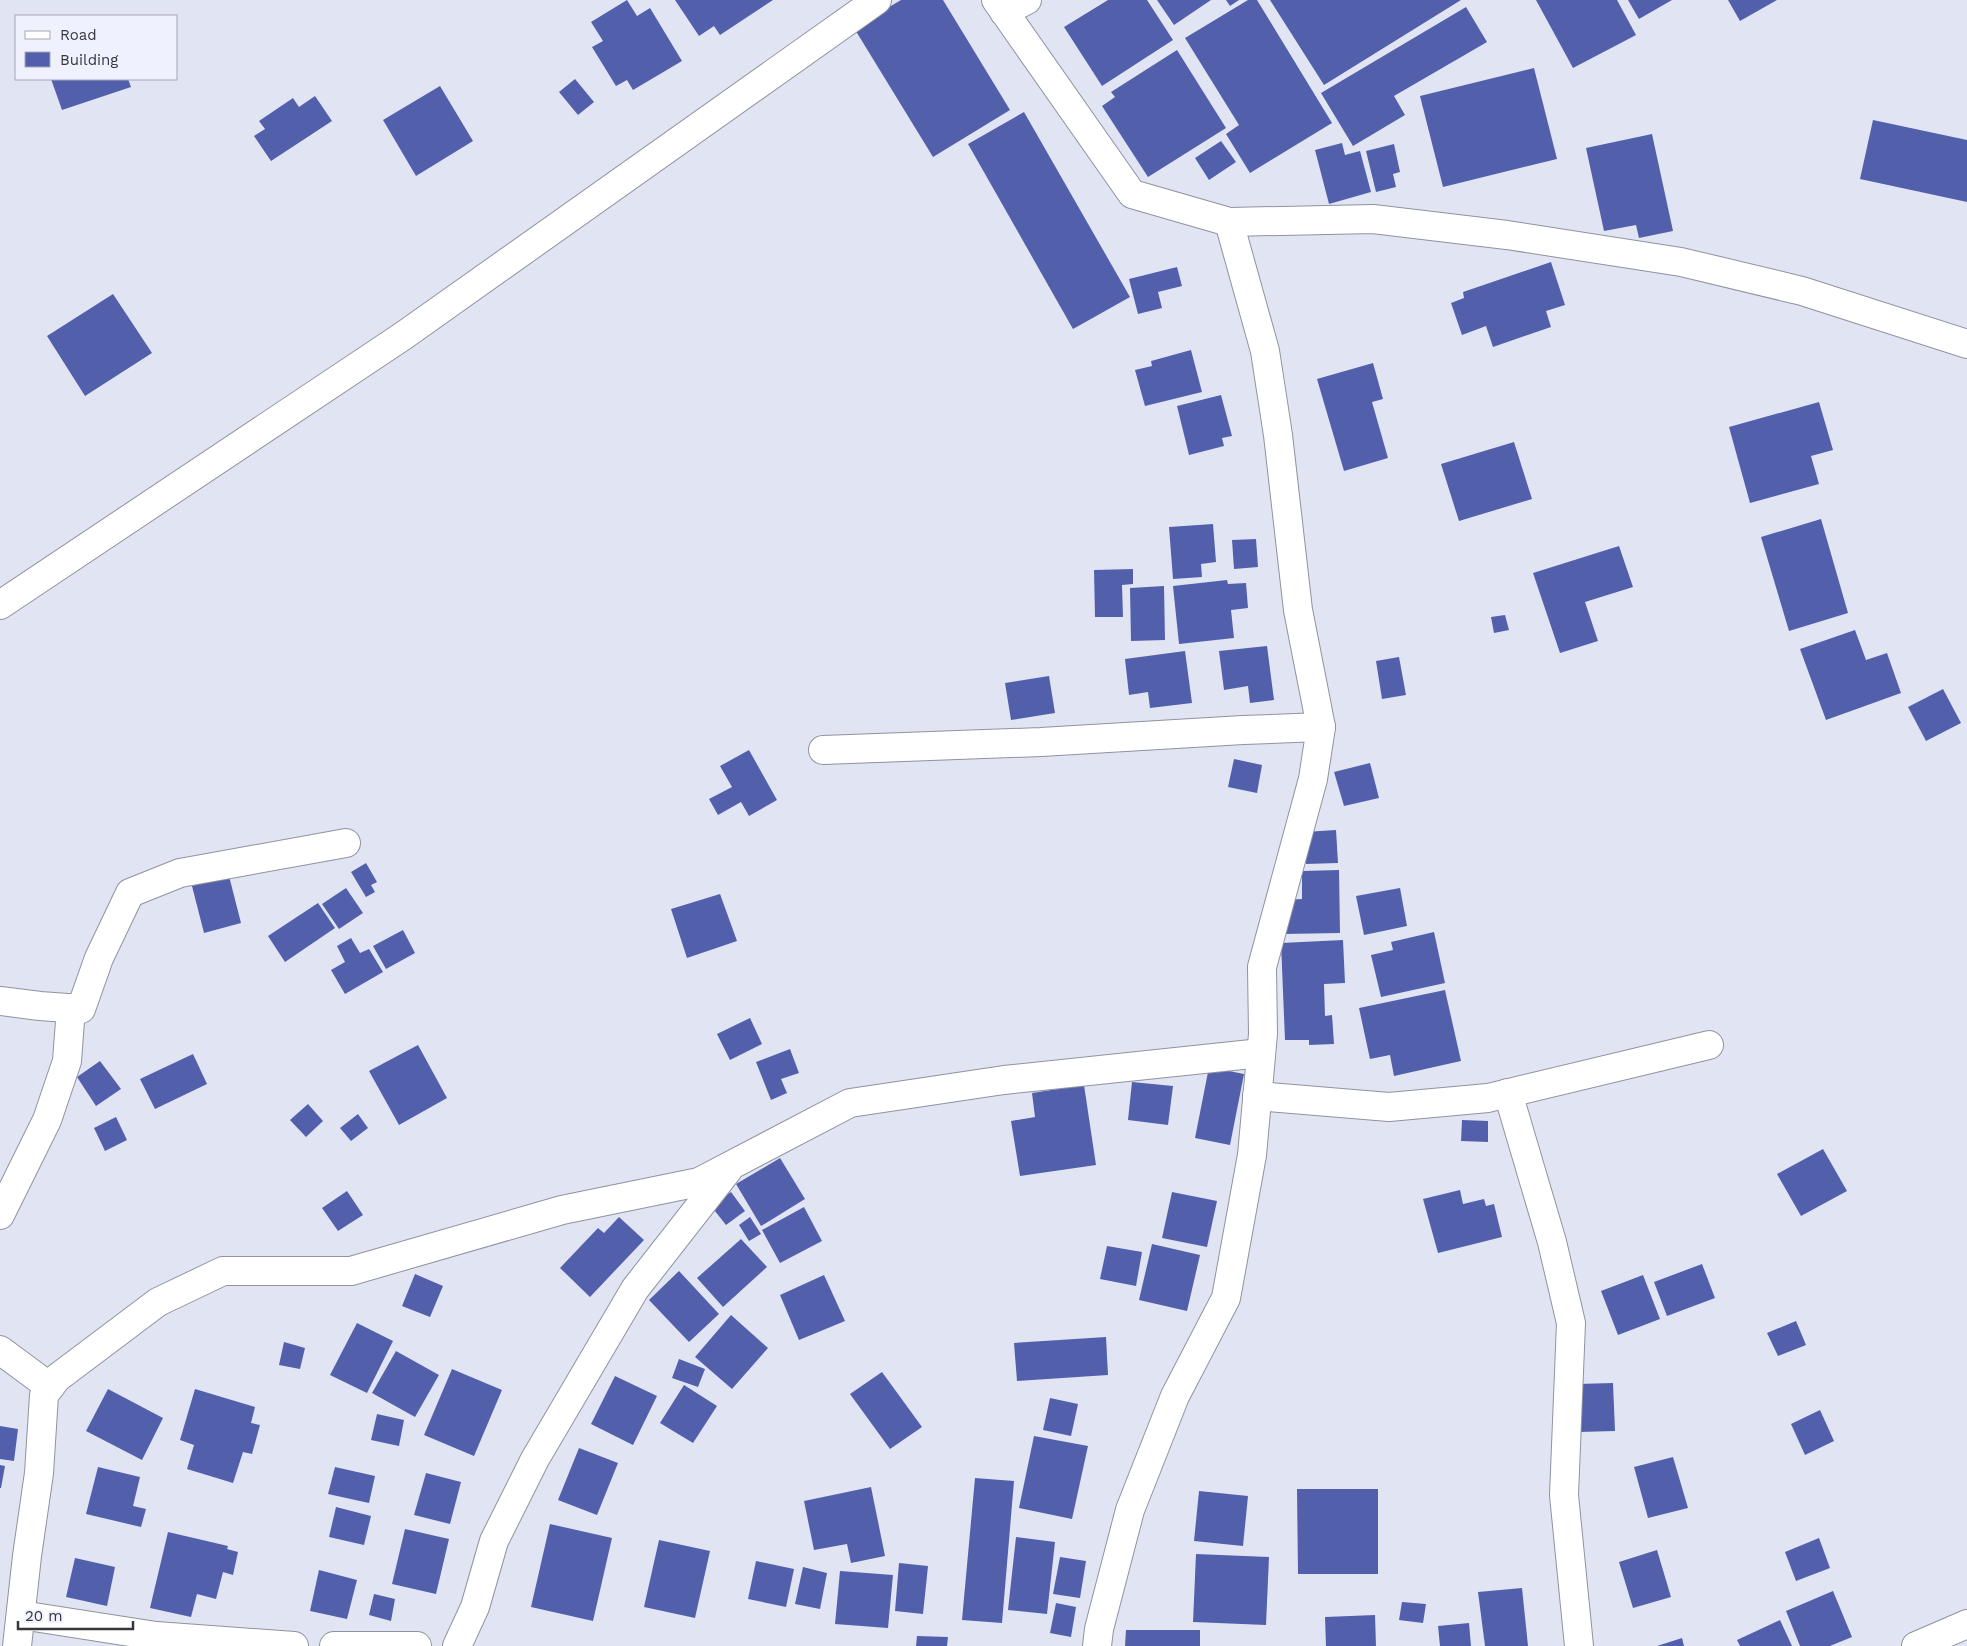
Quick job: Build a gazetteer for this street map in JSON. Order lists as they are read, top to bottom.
{
  "legend": ["Road", "Building"],
  "scale_bar": "20 m"
}
